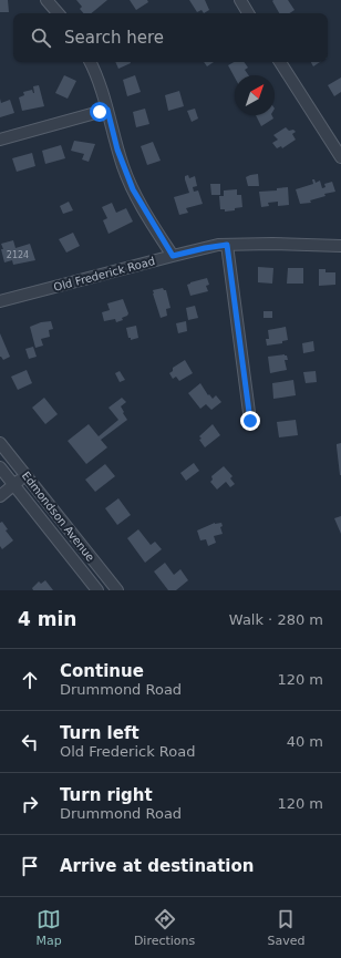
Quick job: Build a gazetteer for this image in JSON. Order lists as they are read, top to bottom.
{
  "streets": {
    "street": ["Old Frederick Road", "Edmondson Avenue"]
  },
  "house_numbers": ["2124"],
  "north": "top right",
  "page": {
    "search": "Search here",
    "heading": ["4 min", "Walk · 280 m"],
    "list": [
      ["Continue", "Drummond Road", "120 m"],
      ["Turn left", "Old Frederick Road", "40 m"],
      ["Turn right", "Drummond Road", "120 m"],
      "Arrive at destination"
    ],
    "nav": ["Map", "Directions", "Saved"]
  }
}
